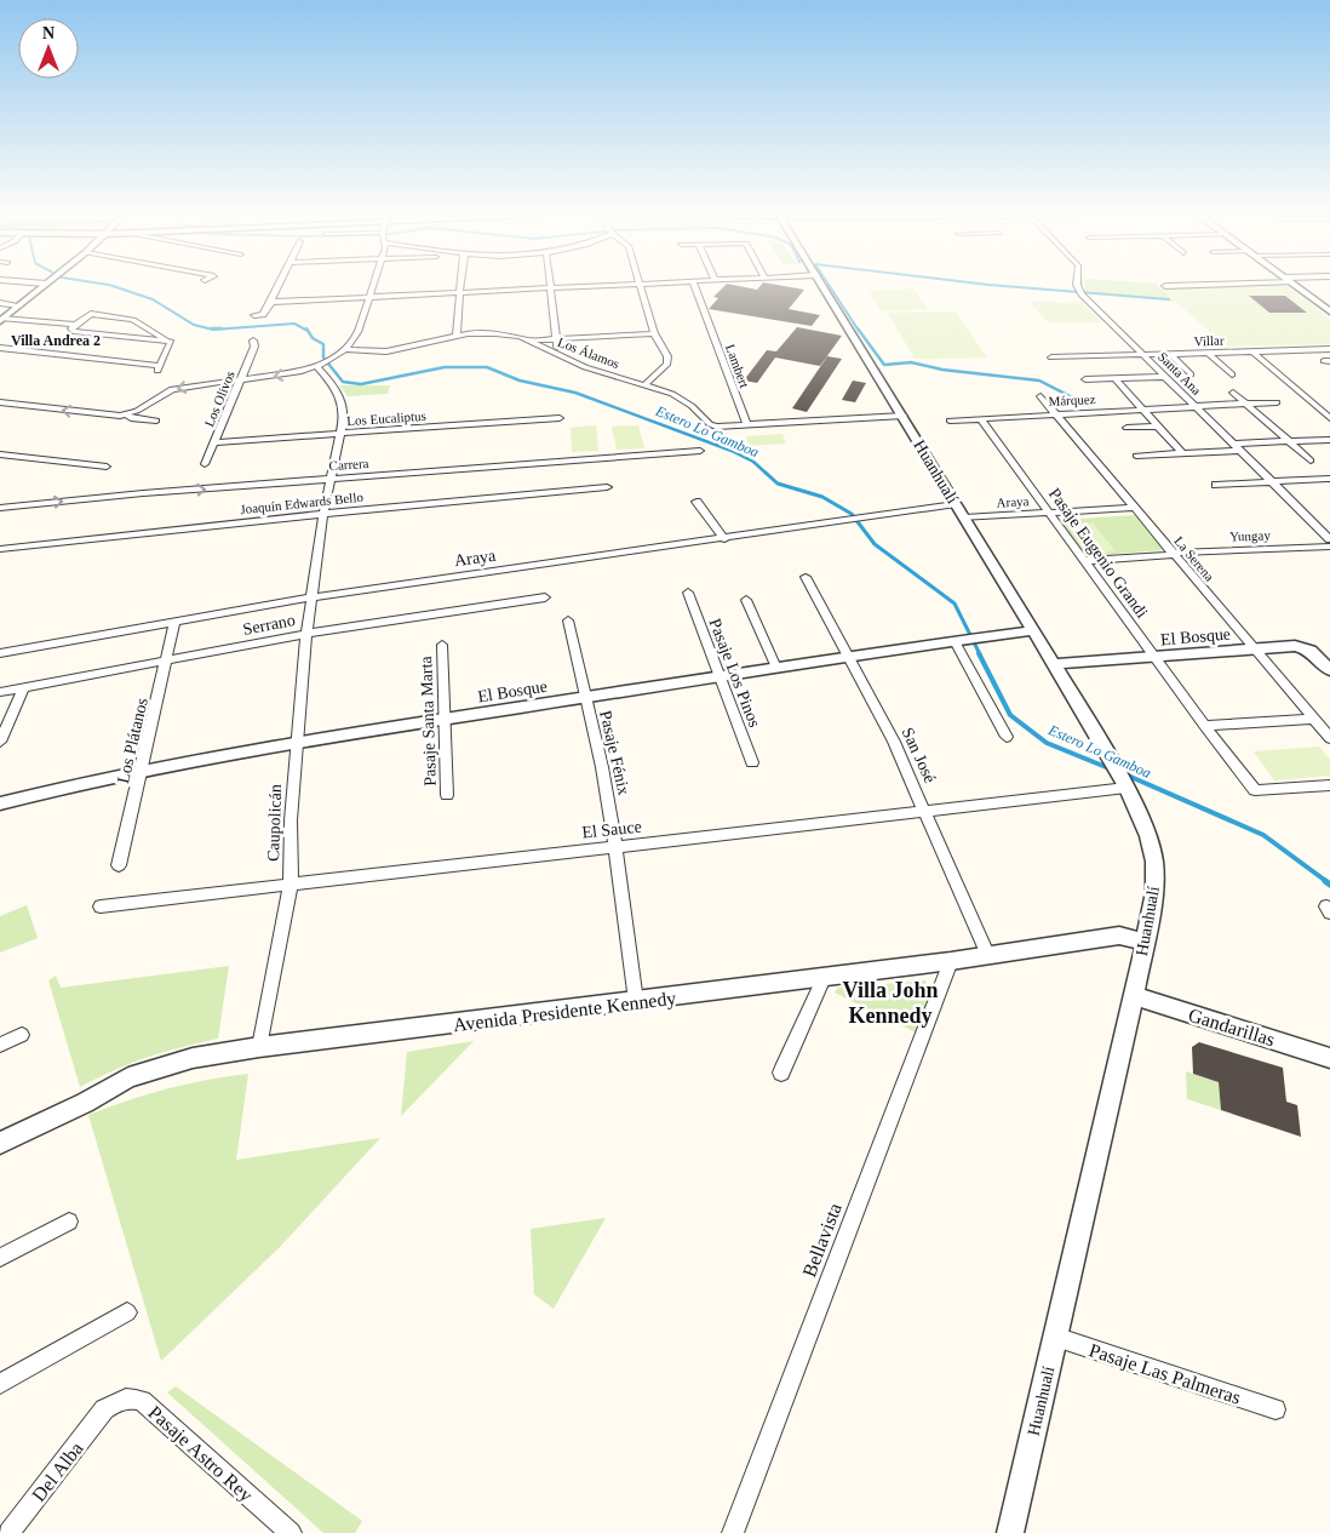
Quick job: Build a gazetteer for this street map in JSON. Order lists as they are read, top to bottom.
{
  "streets": {
    "street": [
      "Villar",
      "Los Álamos",
      "Lambert",
      "Santa Ana",
      "Los Olivos",
      "Márquez",
      "Los Eucaliptus",
      "Carrera",
      "Huanhualí",
      "Araya",
      "Joaquín Edwards Bello",
      "Yungay",
      "Pasaje Eugenio Grandi",
      "La Serena",
      "Serrano",
      "El Bosque",
      "Pasaje Los Pinos",
      "Pasaje Santa Marta",
      "Los Plátanos",
      "Pasaje Fénix",
      "San José",
      "Caupolicán",
      "El Sauce",
      "Avenida Presidente Kennedy",
      "Gandarillas",
      "Bellavista",
      "Pasaje Las Palmeras",
      "Pasaje Astro Rey",
      "Del Alba"
    ]
  },
  "crossings": [
    ["Villar", "Santa Ana"],
    ["Los Álamos", "Lambert"],
    ["Los Álamos", "Huanhualí"],
    ["Santa Ana", "Márquez"],
    ["Los Olivos", "Los Eucaliptus"],
    ["Márquez", "Pasaje Eugenio Grandi"],
    ["Márquez", "La Serena"],
    ["Los Eucaliptus", "Caupolicán"],
    ["Carrera", "Caupolicán"],
    ["Huanhualí", "Araya"],
    ["Huanhualí", "El Bosque"],
    ["Huanhualí", "El Sauce"],
    ["Huanhualí", "Avenida Presidente Kennedy"],
    ["Huanhualí", "Gandarillas"],
    ["Huanhualí", "Pasaje Las Palmeras"],
    ["Araya", "Pasaje Eugenio Grandi"],
    ["Araya", "La Serena"],
    ["Araya", "Los Plátanos"],
    ["Araya", "Caupolicán"],
    ["Joaquín Edwards Bello", "Caupolicán"],
    ["Yungay", "Pasaje Eugenio Grandi"],
    ["Yungay", "La Serena"],
    ["Pasaje Eugenio Grandi", "El Bosque"],
    ["La Serena", "El Bosque"],
    ["Serrano", "Los Plátanos"],
    ["Serrano", "Caupolicán"],
    ["El Bosque", "Pasaje Los Pinos"],
    ["El Bosque", "Pasaje Santa Marta"],
    ["El Bosque", "Los Plátanos"],
    ["El Bosque", "Pasaje Fénix"],
    ["El Bosque", "San José"],
    ["El Bosque", "Caupolicán"],
    ["Pasaje Fénix", "El Sauce"],
    ["Pasaje Fénix", "Avenida Presidente Kennedy"],
    ["San José", "El Sauce"],
    ["San José", "Avenida Presidente Kennedy"],
    ["Caupolicán", "El Sauce"],
    ["Caupolicán", "Avenida Presidente Kennedy"],
    ["Avenida Presidente Kennedy", "Bellavista"],
    ["Pasaje Astro Rey", "Del Alba"]
  ],
  "districts": ["Villa Andrea 2", "Villa John Kennedy"],
  "water": ["Estero Lo Gamboa"],
  "north": "top"
}
